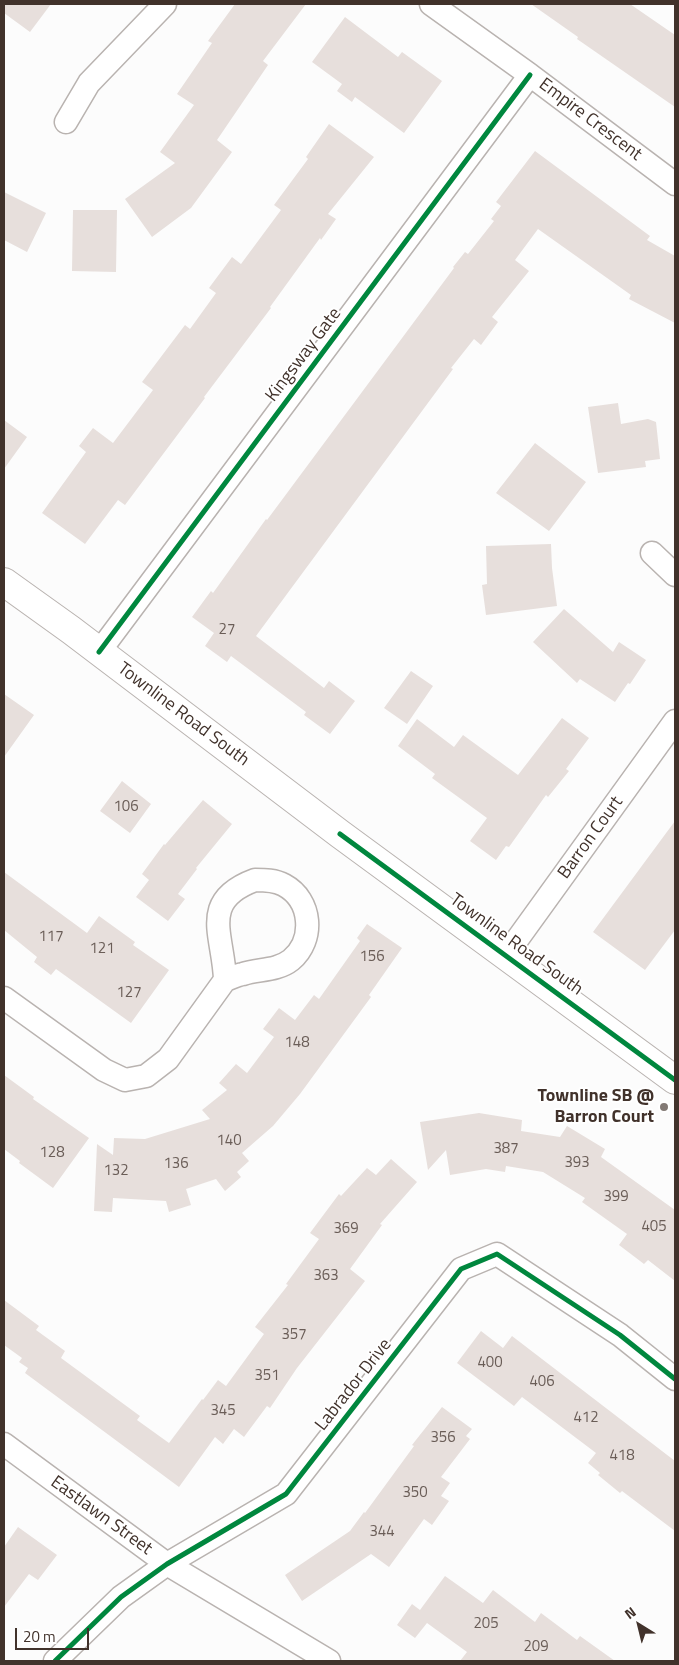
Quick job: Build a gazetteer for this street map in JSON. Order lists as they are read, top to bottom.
{
  "streets": {
    "main road": ["Townline Road South"],
    "street": [
      "Empire Crescent",
      "Kingsway Gate",
      "Barron Court",
      "Labrador Drive",
      "Eastlawn Street"
    ]
  },
  "crossings": [
    ["Empire Crescent", "Kingsway Gate"],
    ["Kingsway Gate", "Townline Road South"],
    ["Townline Road South", "Barron Court"],
    ["Labrador Drive", "Eastlawn Street"]
  ],
  "places": ["Townline SB @ Barron Court"],
  "house_numbers": [
    "27",
    "106",
    "117",
    "121",
    "156",
    "127",
    "148",
    "140",
    "387",
    "128",
    "393",
    "136",
    "132",
    "399",
    "405",
    "369",
    "363",
    "357",
    "400",
    "351",
    "406",
    "345",
    "412",
    "356",
    "418",
    "350",
    "344",
    "205",
    "209"
  ],
  "scale_bar": "20 m",
  "north": "top left"
}
